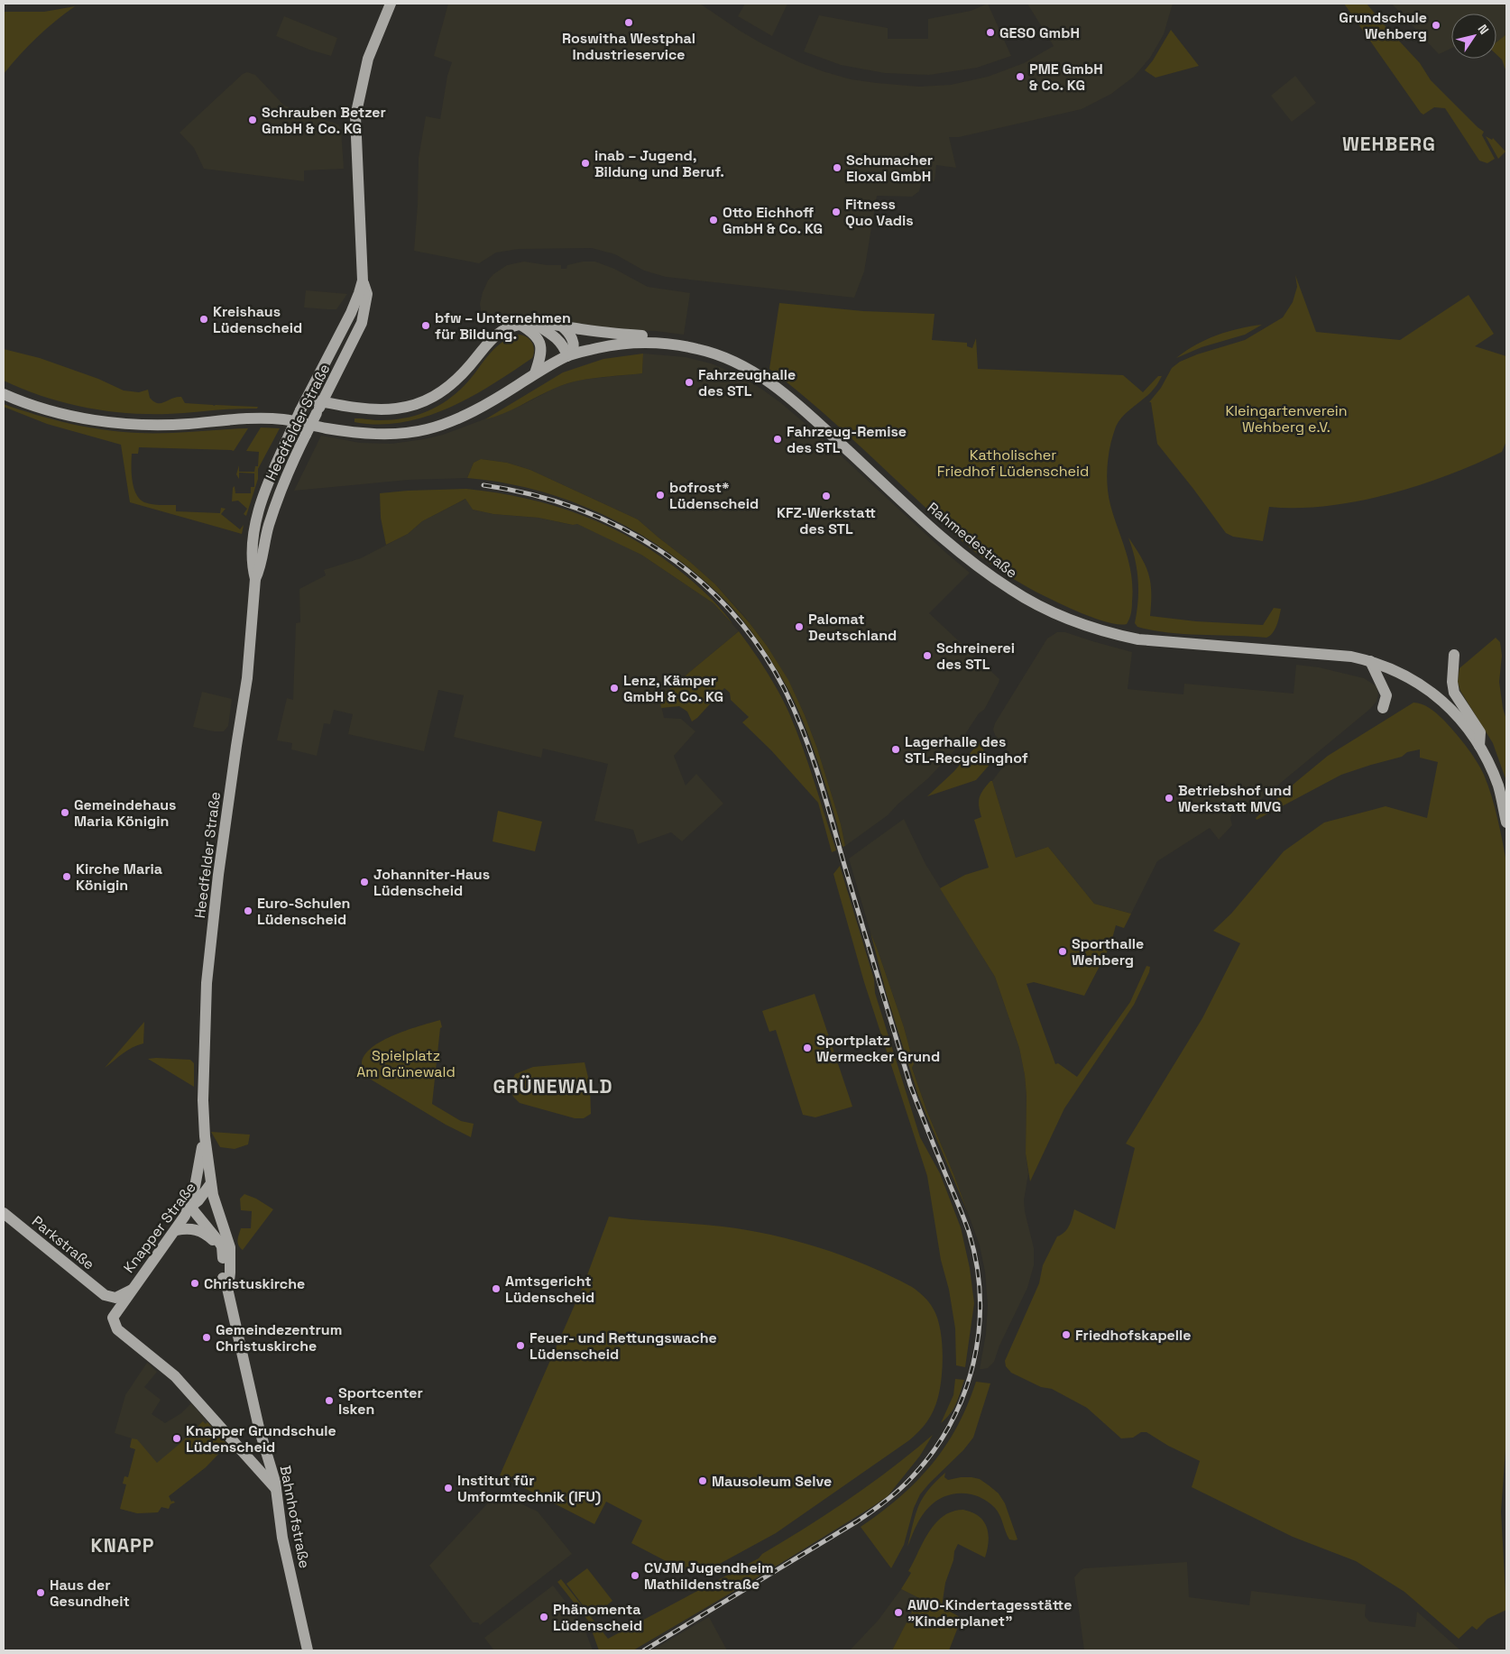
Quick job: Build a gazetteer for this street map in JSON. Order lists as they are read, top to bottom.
{
  "streets": {
    "main road": [
      "Heedfelder Straße",
      "Rahmedestraße",
      "Knapper Straße",
      "Parkstraße",
      "Bahnhofstraße"
    ]
  },
  "crossings": [
    ["Heedfelder Straße", "Knapper Straße"],
    ["Heedfelder Straße", "Bahnhofstraße"],
    ["Knapper Straße", "Parkstraße"],
    ["Knapper Straße", "Bahnhofstraße"]
  ],
  "districts": ["WEHBERG", "GRÜNEWALD", "KNAPP"],
  "parks": ["Kleingartenverein Wehberg e.V.", "Katholischer Friedhof Lüdenscheid", "Spielplatz Am Grünewald"],
  "places": [
    "Roswitha Westphal Industrieservice",
    "Grundschule Wehberg",
    "GESO GmbH",
    "PME GmbH & Co. KG",
    "Schrauben Betzer GmbH & Co. KG",
    "inab – Jugend, Bildung und Beruf.",
    "Schumacher Eloxal GmbH",
    "Fitness Quo Vadis",
    "Otto Eichhoff GmbH & Co. KG",
    "Kreishaus Lüdenscheid",
    "bfw – Unternehmen für Bildung.",
    "Fahrzeughalle des STL",
    "Fahrzeug-Remise des STL",
    "bofrost* Lüdenscheid",
    "KFZ-Werkstatt des STL",
    "Palomat Deutschland",
    "Schreinerei des STL",
    "Lenz, Kämper GmbH & Co. KG",
    "Lagerhalle des STL-Recyclinghof",
    "Betriebshof und Werkstatt MVG",
    "Gemeindehaus Maria Königin",
    "Kirche Maria Königin",
    "Johanniter-Haus Lüdenscheid",
    "Euro-Schulen Lüdenscheid",
    "Sporthalle Wehberg",
    "Sportplatz Wermecker Grund",
    "Christuskirche",
    "Amtsgericht Lüdenscheid",
    "Friedhofskapelle",
    "Gemeindezentrum Christuskirche",
    "Feuer- und Rettungswache Lüdenscheid",
    "Sportcenter Isken",
    "Knapper Grundschule Lüdenscheid",
    "Mausoleum Selve",
    "Institut für Umformtechnik (IFU)",
    "CVJM Jugendheim Mathildenstraße",
    "Haus der Gesundheit",
    "AWO-Kindertagesstätte \"Kinderplanet\"",
    "Phänomenta Lüdenscheid"
  ],
  "north": "top right"
}
